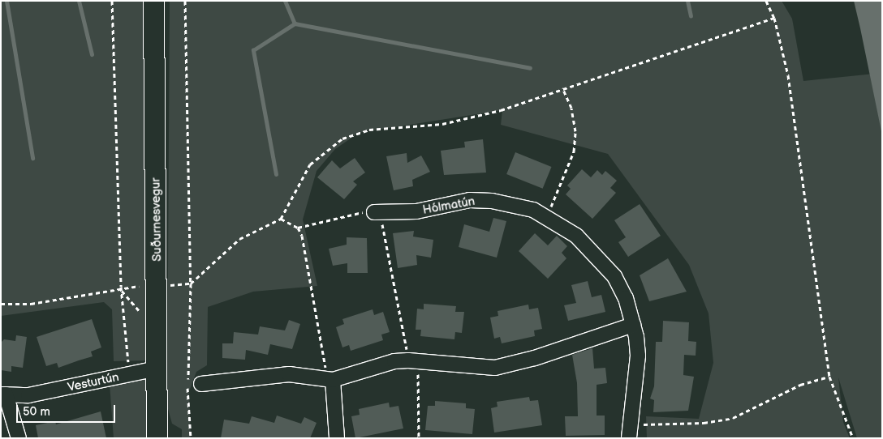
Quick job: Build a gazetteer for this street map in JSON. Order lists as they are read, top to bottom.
{
  "streets": {
    "street": ["Hólmatún", "Suðurnesvegur", "Vesturtún"]
  },
  "crossings": [
    ["Suðurnesvegur", "Vesturtún"]
  ],
  "scale_bar": "50 m"
}
